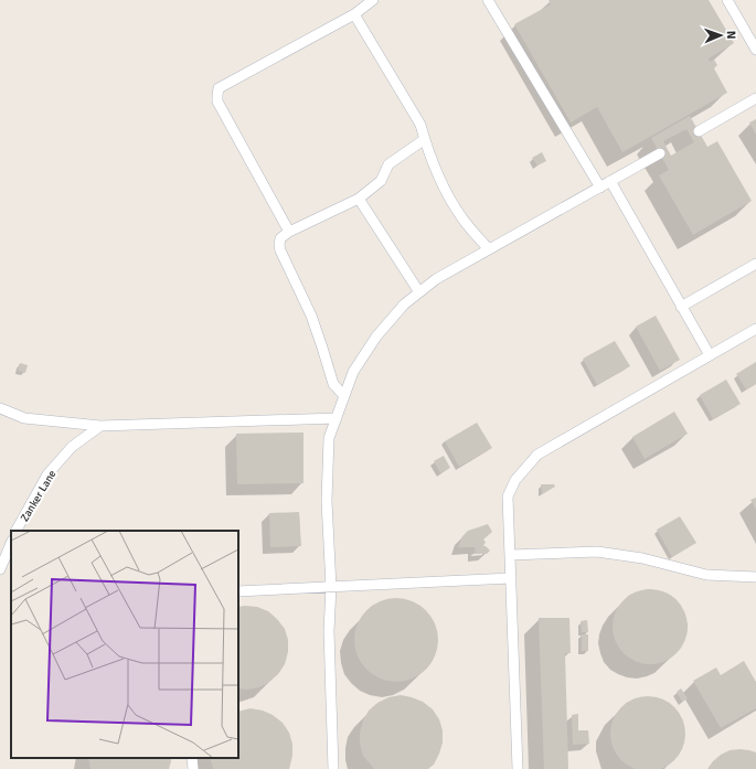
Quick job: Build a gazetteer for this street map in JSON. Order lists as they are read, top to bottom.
{
  "streets": {
    "lane": ["Zanker Lane"]
  },
  "north": "right"
}
